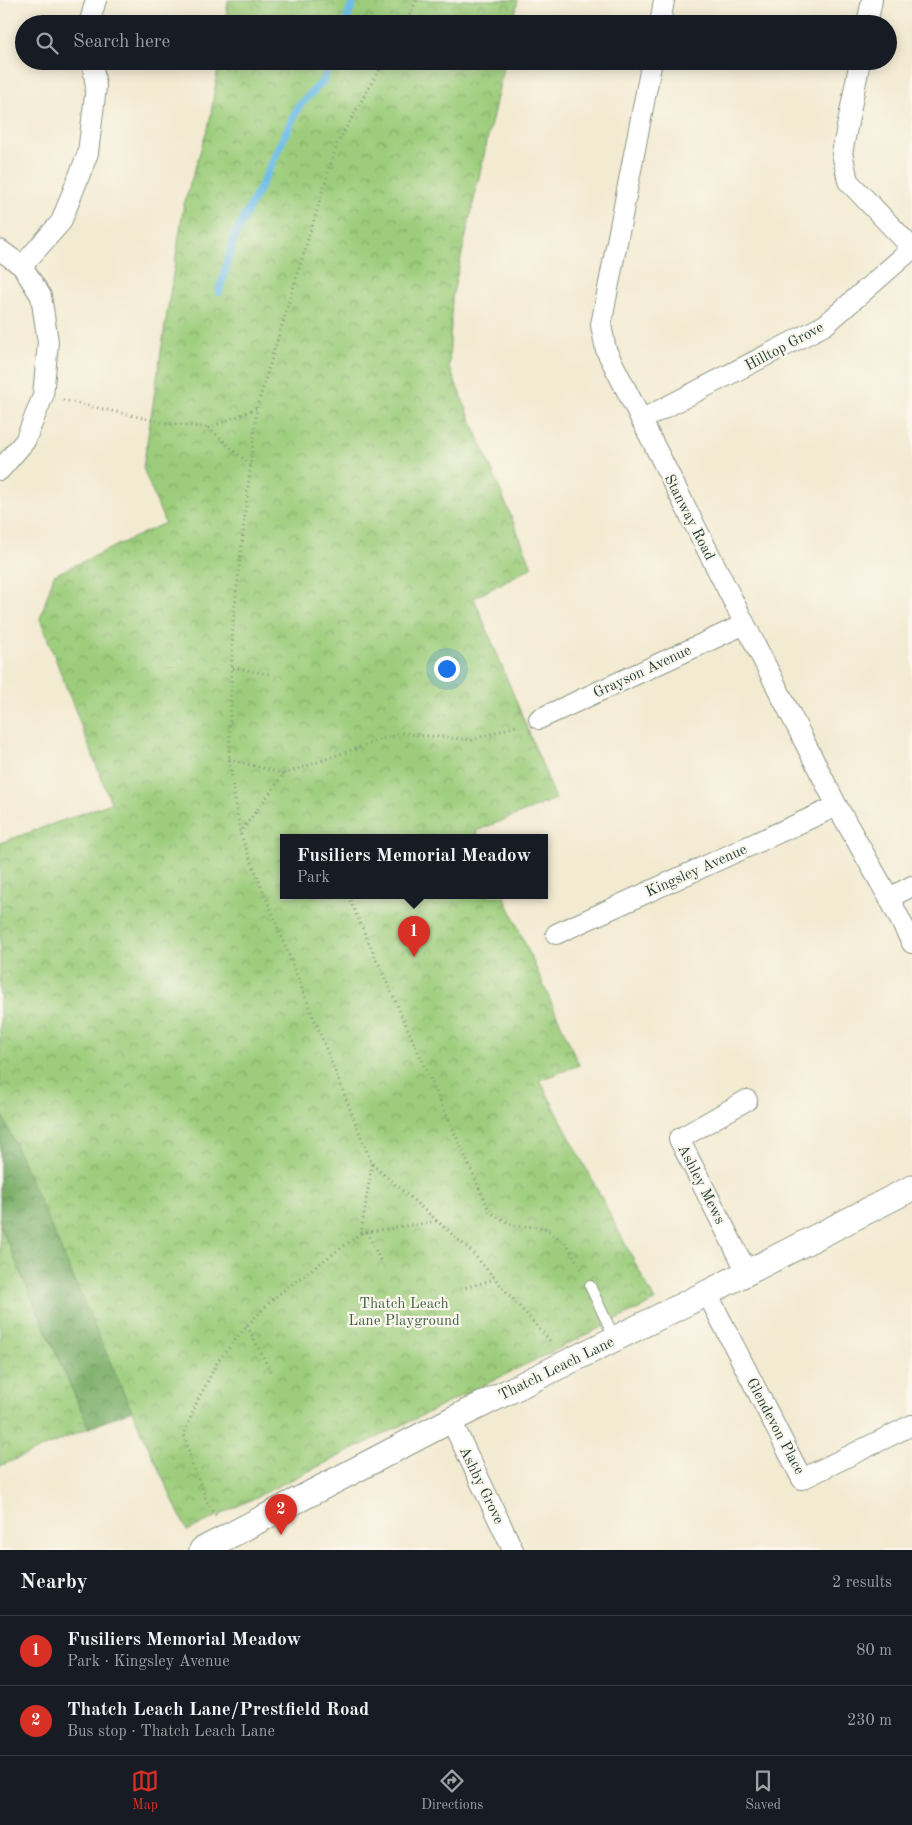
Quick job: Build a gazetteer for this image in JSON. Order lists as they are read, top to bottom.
{
  "streets": {
    "street": [
      "Hilltop Grove",
      "Stanway Road",
      "Grayson Avenue",
      "Kingsley Avenue",
      "Ashley Mews",
      "Thatch Leach Lane",
      "Glendevon Place",
      "Ashby Grove"
    ]
  },
  "crossings": [
    ["Hilltop Grove", "Stanway Road"],
    ["Stanway Road", "Grayson Avenue"],
    ["Stanway Road", "Kingsley Avenue"],
    ["Ashley Mews", "Thatch Leach Lane"],
    ["Thatch Leach Lane", "Glendevon Place"],
    ["Thatch Leach Lane", "Ashby Grove"]
  ],
  "parks": ["Thatch Leach Lane Playground"],
  "page": {
    "search": "Search here",
    "popup": ["Fusiliers Memorial Meadow", "Park"],
    "pins": ["1", "2"],
    "heading": ["Nearby", "2 results"],
    "list": [
      {
        "mark": "1",
        "name": "Fusiliers Memorial Meadow",
        "note": "Park · Kingsley Avenue",
        "value": "80 m"
      },
      {
        "mark": "2",
        "name": "Thatch Leach Lane/Prestfield Road",
        "note": "Bus stop · Thatch Leach Lane",
        "value": "230 m"
      }
    ],
    "nav": ["Map", "Directions", "Saved"]
  }
}
